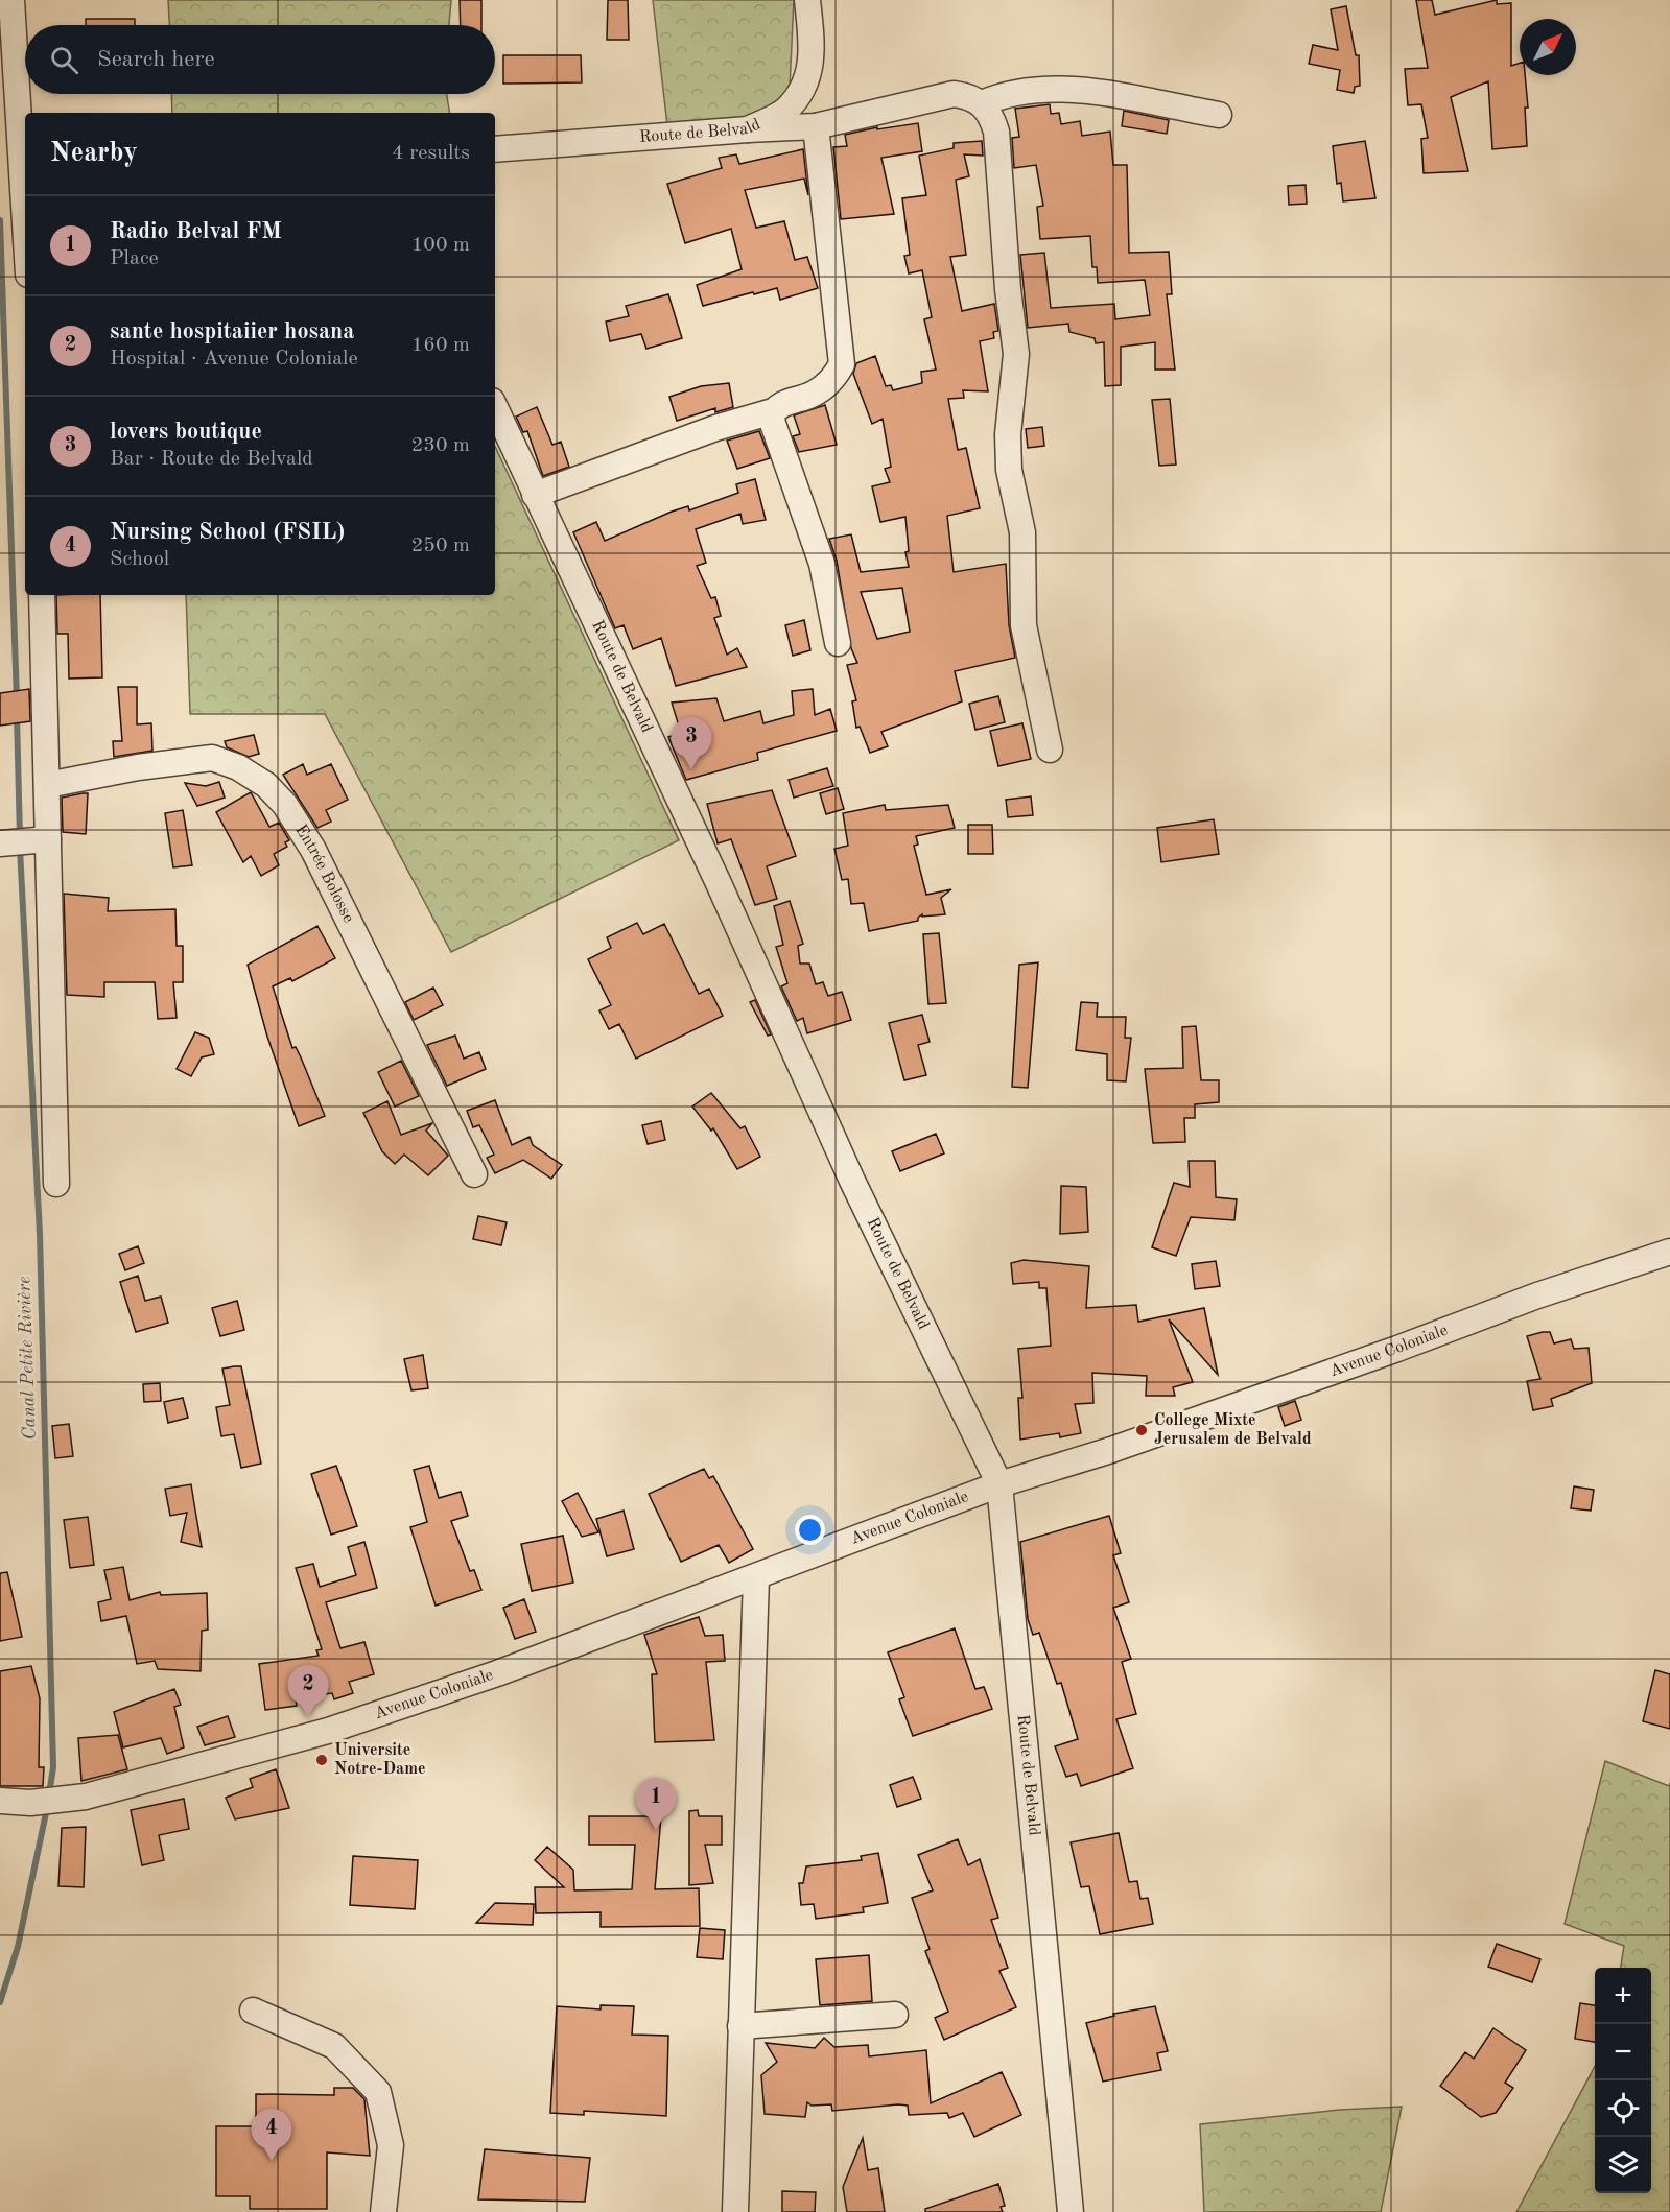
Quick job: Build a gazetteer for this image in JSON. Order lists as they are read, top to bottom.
{
  "streets": {
    "street": ["Route de Belvald", "Entrée Bolosse", "Avenue Coloniale"]
  },
  "crossings": [
    ["Route de Belvald", "Avenue Coloniale"]
  ],
  "water": ["Canal Petite Rivière"],
  "places": ["College Mixte Jerusalem de Belvald", "Universite Notre-Dame"],
  "north": "top right",
  "page": {
    "search": "Search here",
    "heading": ["Nearby", "4 results"],
    "list": [
      {
        "mark": "1",
        "name": "Radio Belval FM",
        "note": "Place",
        "value": "100 m"
      },
      {
        "mark": "2",
        "name": "sante hospitaiier hosana",
        "note": "Hospital · Avenue Coloniale",
        "value": "160 m"
      },
      {
        "mark": "3",
        "name": "lovers boutique",
        "note": "Bar · Route de Belvald",
        "value": "230 m"
      },
      {
        "mark": "4",
        "name": "Nursing School (FSIL)",
        "note": "School",
        "value": "250 m"
      }
    ],
    "pins": [
      "3",
      "2",
      "1",
      "4"
    ],
    "map_buttons": ["+", "−"]
  }
}
